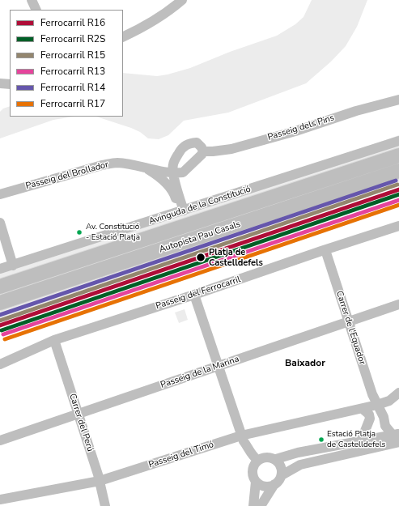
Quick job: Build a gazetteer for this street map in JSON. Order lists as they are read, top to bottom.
{
  "streets": {
    "highway": ["Autopista Pau Casals"],
    "street": [
      "Passeig dels Pins",
      "Passeig del Brollador",
      "Avinguda de la Constitució",
      "Passeig del Ferrocarril",
      "Carrer de l'Equador",
      "Passeig de la Marina",
      "Carrer del Perú",
      "Passeig del Timó"
    ]
  },
  "crossings": [
    ["Passeig del Ferrocarril", "Carrer de l'Equador"],
    ["Passeig del Ferrocarril", "Carrer del Perú"],
    ["Carrer de l'Equador", "Passeig de la Marina"],
    ["Carrer de l'Equador", "Passeig del Timó"],
    ["Passeig de la Marina", "Carrer del Perú"],
    ["Carrer del Perú", "Passeig del Timó"]
  ],
  "districts": ["Baixador"],
  "places": ["Av. Constitució - Estació Platja", "Platja de Castelldefels", "Estació Platja de Castelldefels"],
  "lines": [
    "rail line R14",
    "rail line R15",
    "rail line R16",
    "rail line R2S",
    "rail line R13",
    "rail line R17"
  ],
  "legend": [
    "Ferrocarril R16",
    "Ferrocarril R2S",
    "Ferrocarril R15",
    "Ferrocarril R13",
    "Ferrocarril R14",
    "Ferrocarril R17"
  ]
}
